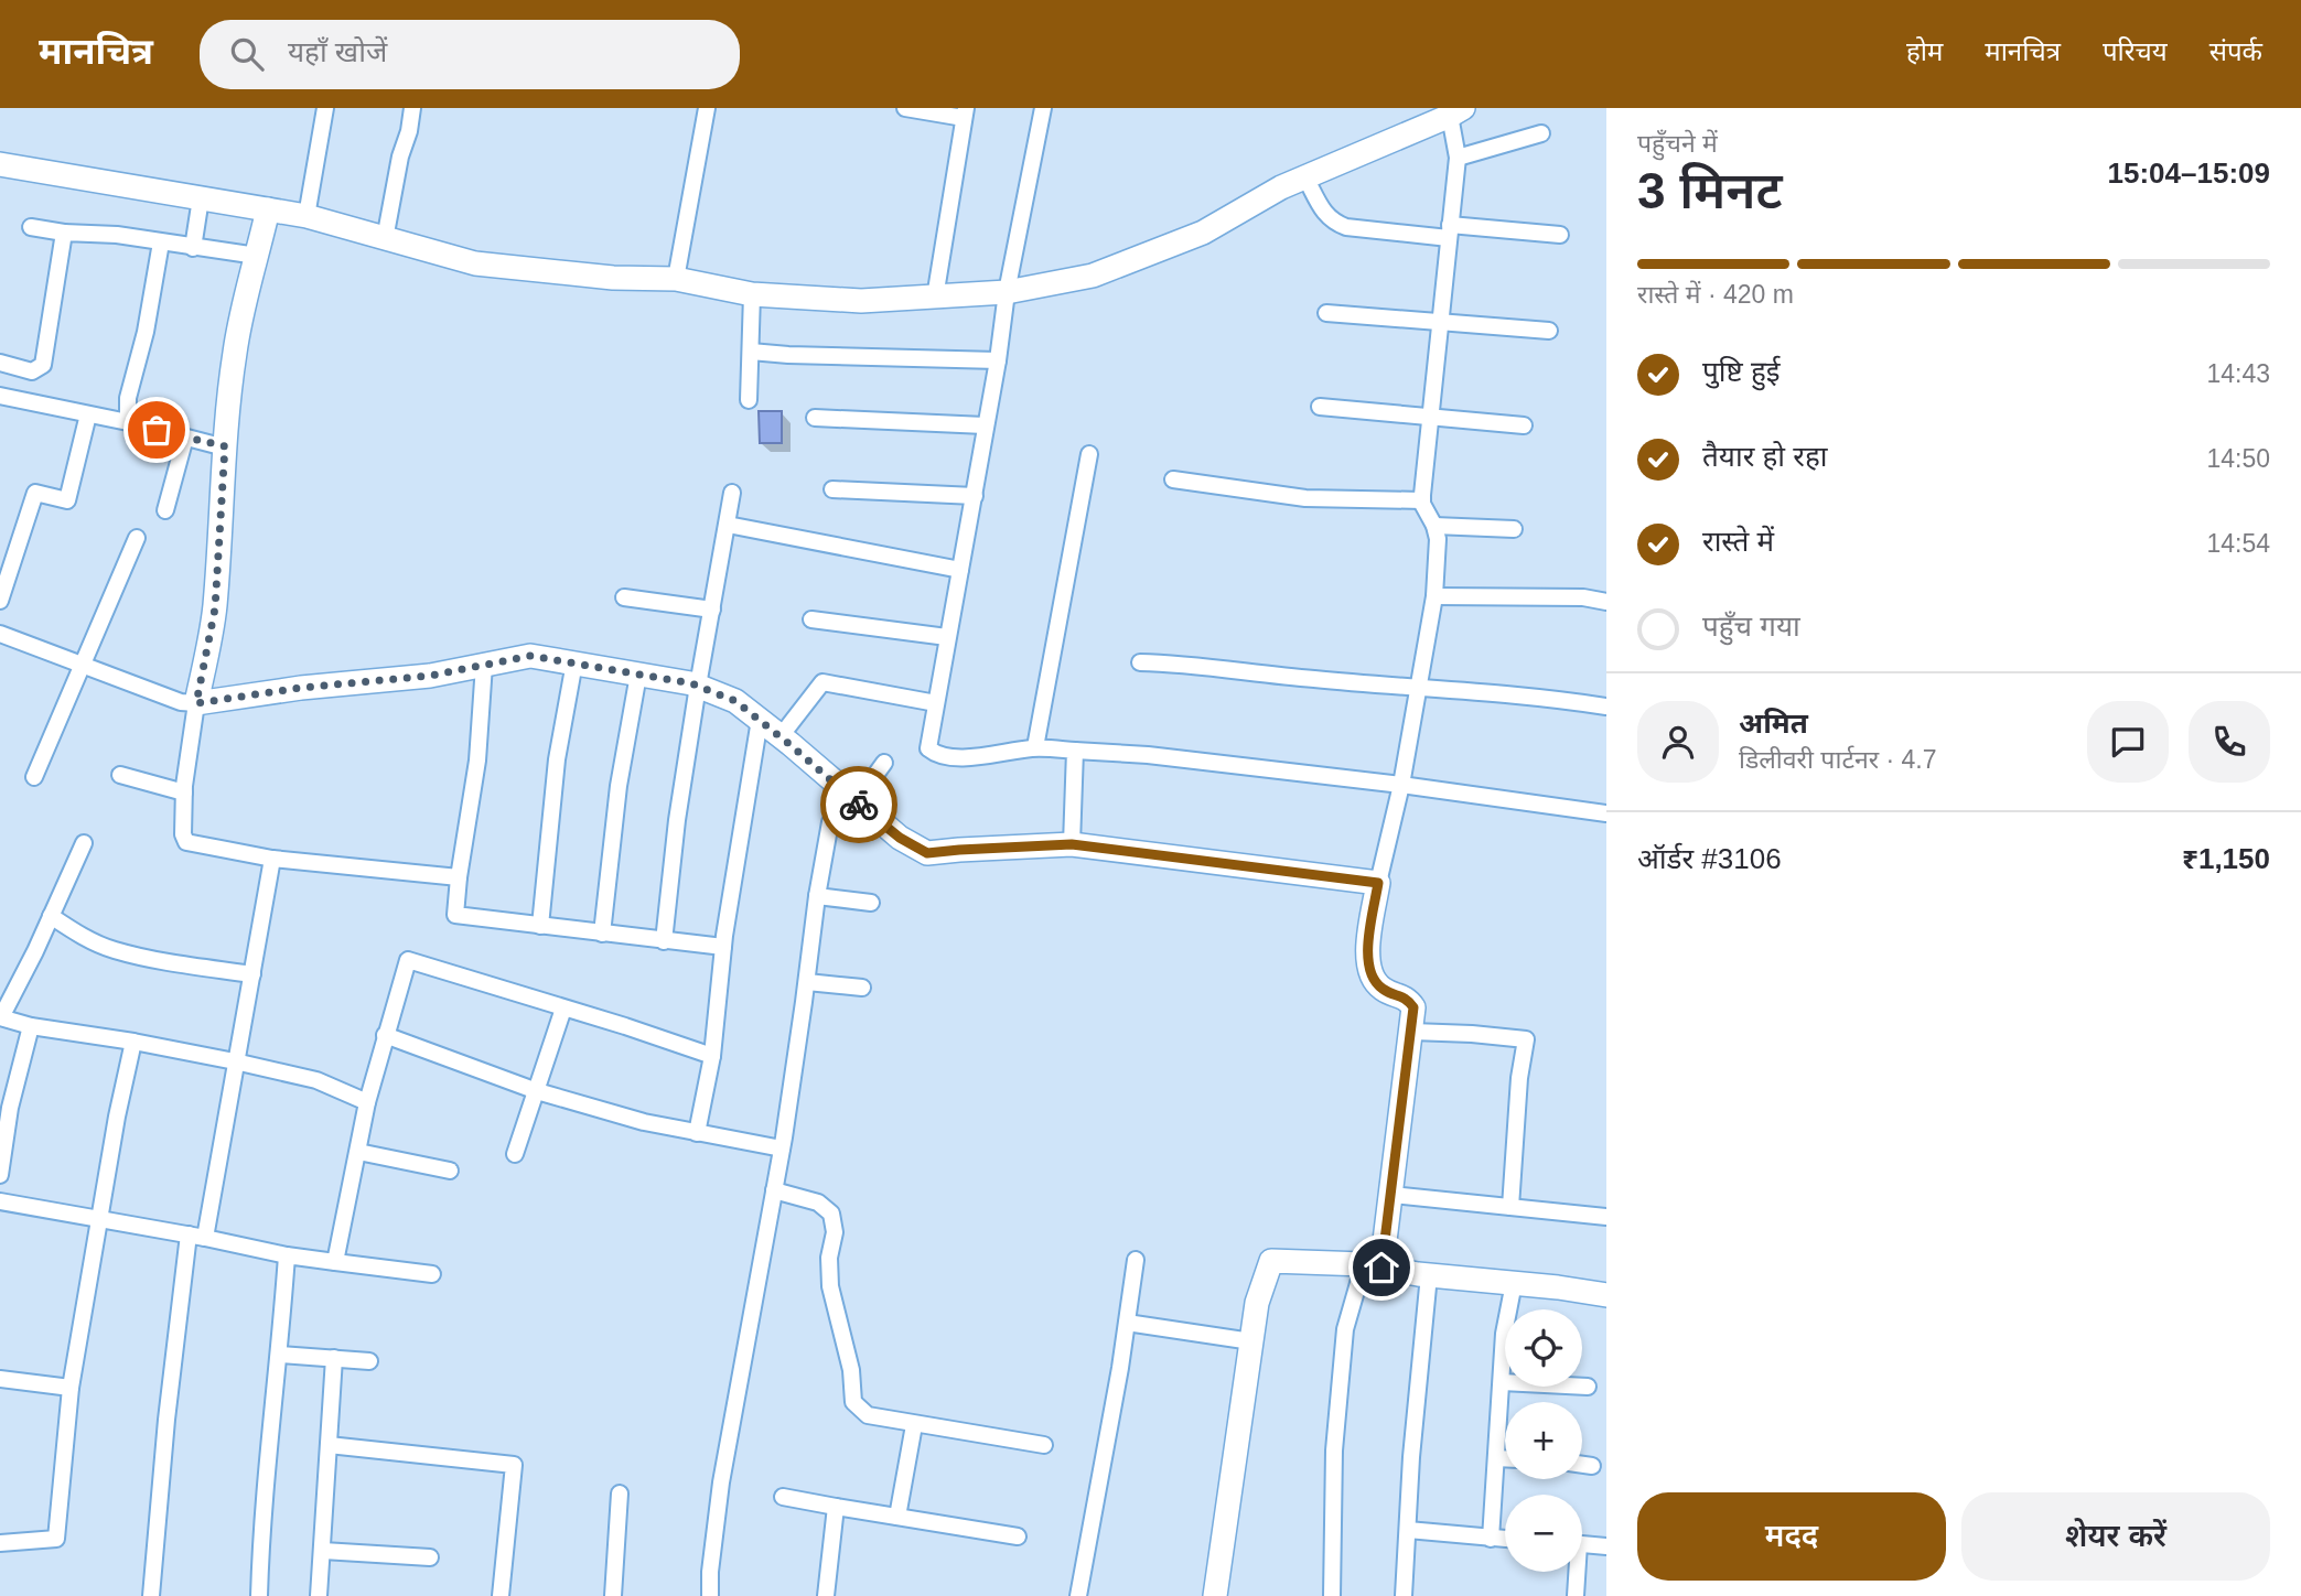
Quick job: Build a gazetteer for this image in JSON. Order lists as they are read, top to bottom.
{
  "page": {
    "header": "मानचित्र",
    "search": "यहाँ खोजें",
    "nav": [
      "होम",
      "मानचित्र",
      "परिचय",
      "संपर्क"
    ],
    "heading": ["3 मिनट", "पहुँचने में", "15:04–15:09"],
    "panel": [
      "अमित",
      "डिलीवरी पार्टनर · 4.7",
      "ऑर्डर #3106",
      "₹1,150"
    ],
    "bar": "रास्ते में · 420 m",
    "list": [
      ["पुष्टि हुई", "14:43"],
      ["तैयार हो रहा", "14:50"],
      ["रास्ते में", "14:54"],
      "पहुँच गया"
    ],
    "map_buttons": ["+", "−"],
    "buttons": ["मदद", "शेयर करें"]
  }
}
